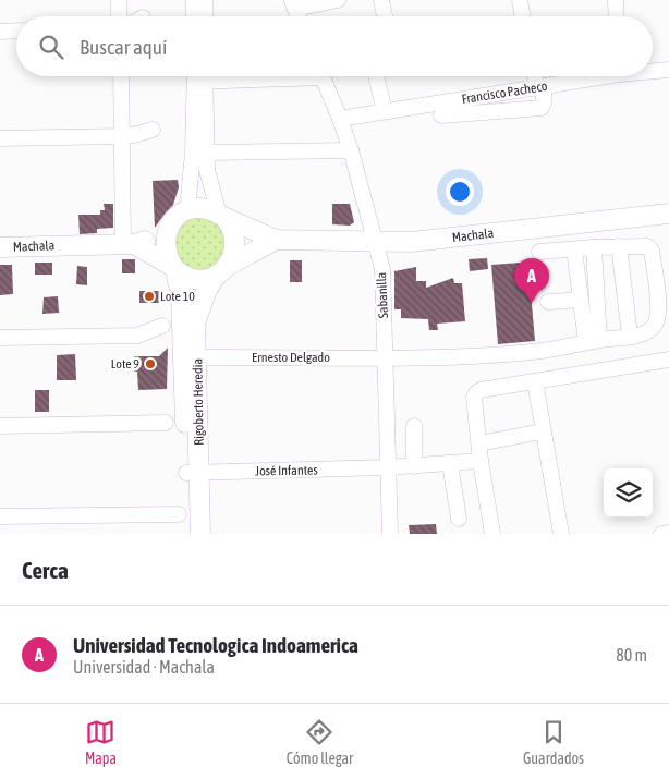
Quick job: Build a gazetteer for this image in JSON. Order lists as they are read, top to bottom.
{
  "streets": {
    "main road": ["Machala", "Rigoberto Heredia"],
    "street": [
      "Francisco Pacheco",
      "Sabanilla",
      "Ernesto Delgado",
      "José Infantes"
    ]
  },
  "crossings": [
    ["Francisco Pacheco", "Sabanilla"],
    ["Machala", "Sabanilla"],
    ["Machala", "Rigoberto Heredia"],
    ["Sabanilla", "Ernesto Delgado"],
    ["Sabanilla", "José Infantes"],
    ["Ernesto Delgado", "Rigoberto Heredia"],
    ["Rigoberto Heredia", "José Infantes"]
  ],
  "places": ["Lote 10", "Lote 9"],
  "page": {
    "search": "Buscar aquí",
    "pins": "A",
    "heading": "Cerca",
    "list": [
      {
        "mark": "A",
        "name": "Universidad Tecnologica Indoamerica",
        "note": "Universidad · Machala",
        "value": "80 m"
      }
    ],
    "nav": ["Mapa", "Cómo llegar", "Guardados"]
  }
}
